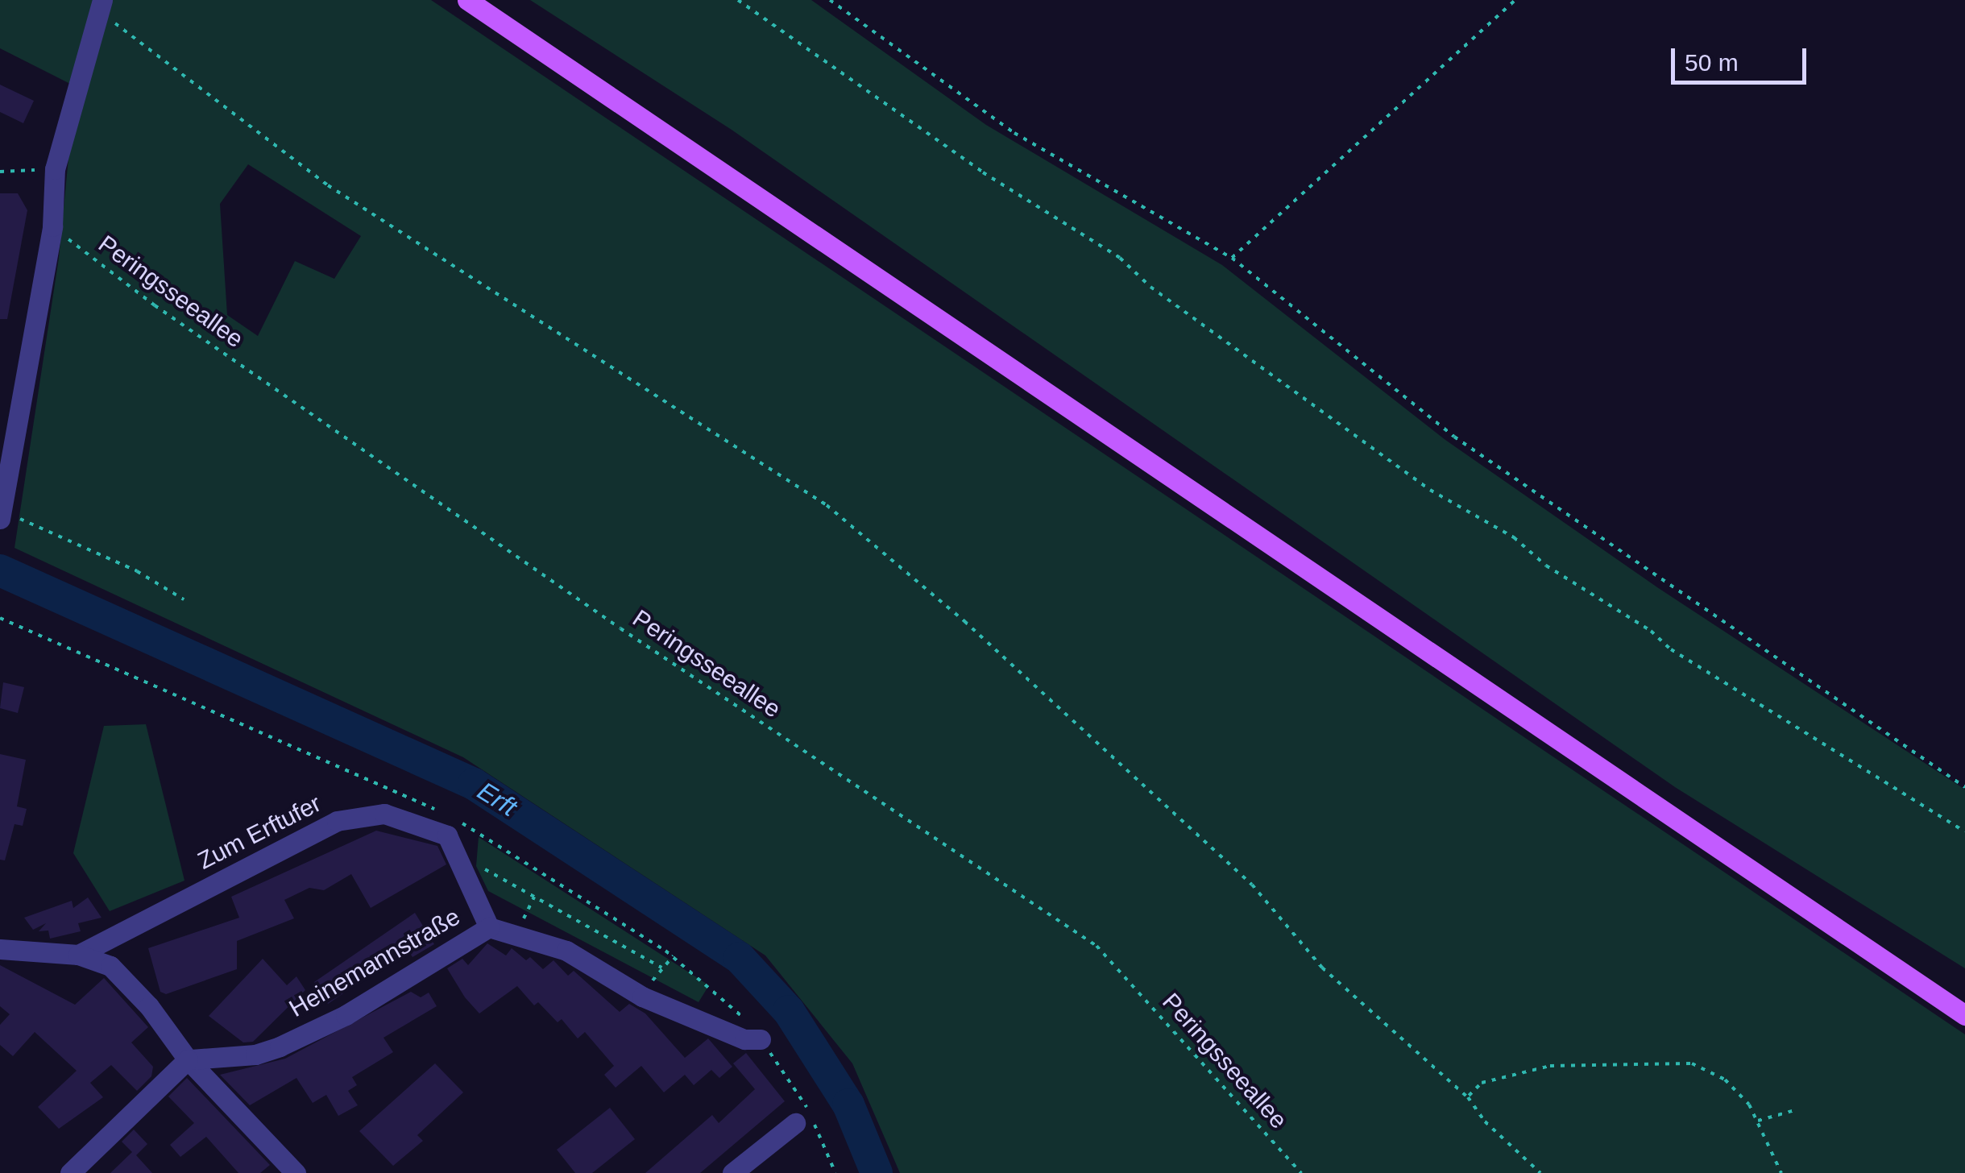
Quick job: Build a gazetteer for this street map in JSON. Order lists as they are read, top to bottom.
{
  "streets": {
    "street": ["Zum Erftufer", "Heinemannstraße"],
    "path": ["Peringsseeallee"]
  },
  "crossings": [
    ["Zum Erftufer", "Heinemannstraße"]
  ],
  "water": ["Erft"],
  "scale_bar": "50 m"
}
